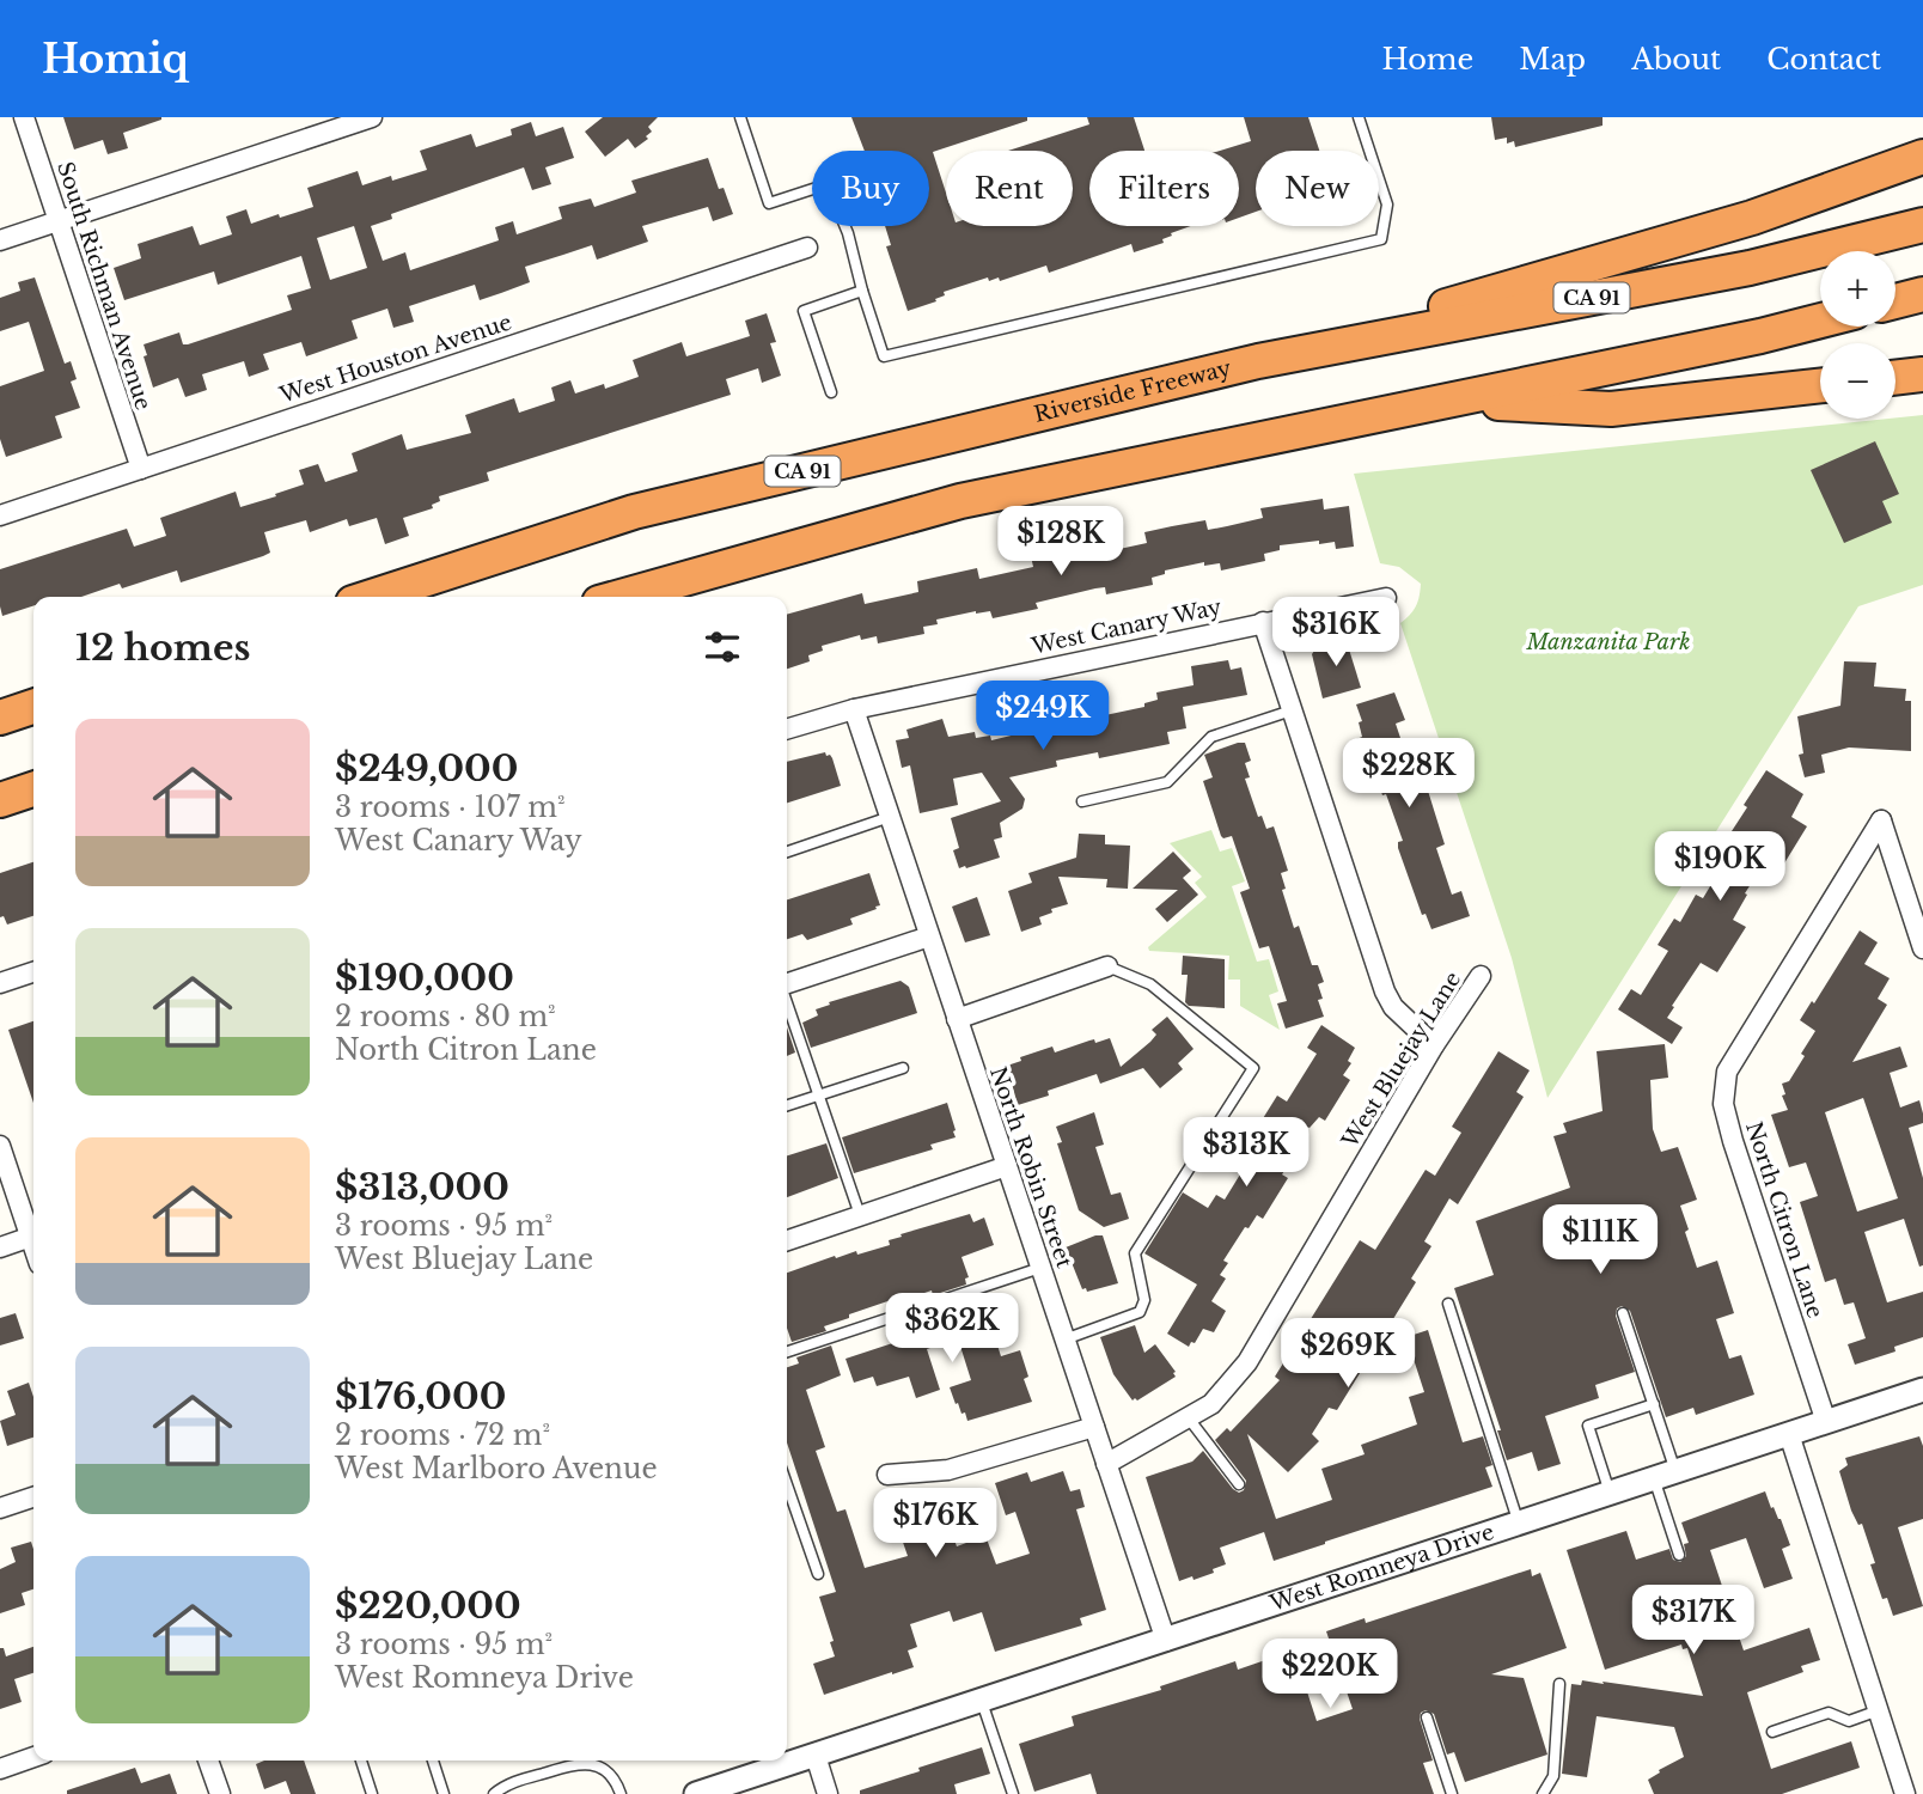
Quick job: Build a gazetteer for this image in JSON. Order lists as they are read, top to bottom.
{
  "streets": {
    "highway": ["CA 91", "Riverside Freeway"],
    "street": [
      "South Richman Avenue",
      "West Houston Avenue",
      "West Canary Way",
      "West Bluejay Lane",
      "North Robin Street",
      "North Citron Lane",
      "West Romneya Drive"
    ]
  },
  "crossings": [
    ["South Richman Avenue", "West Houston Avenue"],
    ["West Canary Way", "North Robin Street"],
    ["West Bluejay Lane", "North Robin Street"],
    ["North Robin Street", "West Romneya Drive"],
    ["North Citron Lane", "West Romneya Drive"]
  ],
  "parks": ["Manzanita Park"],
  "page": {
    "header": "Homiq",
    "nav": [
      "Home",
      "Map",
      "About",
      "Contact"
    ],
    "chip": [
      "Buy",
      "Rent",
      "Filters",
      "New"
    ],
    "map_buttons": ["+", "−"],
    "price": [
      "$128K",
      "$316K",
      "$249K",
      "$228K",
      "$190K",
      "$313K",
      "$111K",
      "$362K",
      "$269K",
      "$176K",
      "$317K",
      "$220K"
    ],
    "heading": "12 homes",
    "list": [
      {
        "name": "$249,000",
        "note": "3 rooms · 107 m² · West Canary Way"
      },
      {
        "name": "$190,000",
        "note": "2 rooms · 80 m² · North Citron Lane"
      },
      {
        "name": "$313,000",
        "note": "3 rooms · 95 m² · West Bluejay Lane"
      },
      {
        "name": "$176,000",
        "note": "2 rooms · 72 m² · West Marlboro Avenue"
      },
      {
        "name": "$220,000",
        "note": "3 rooms · 95 m² · West Romneya Drive"
      }
    ]
  }
}
